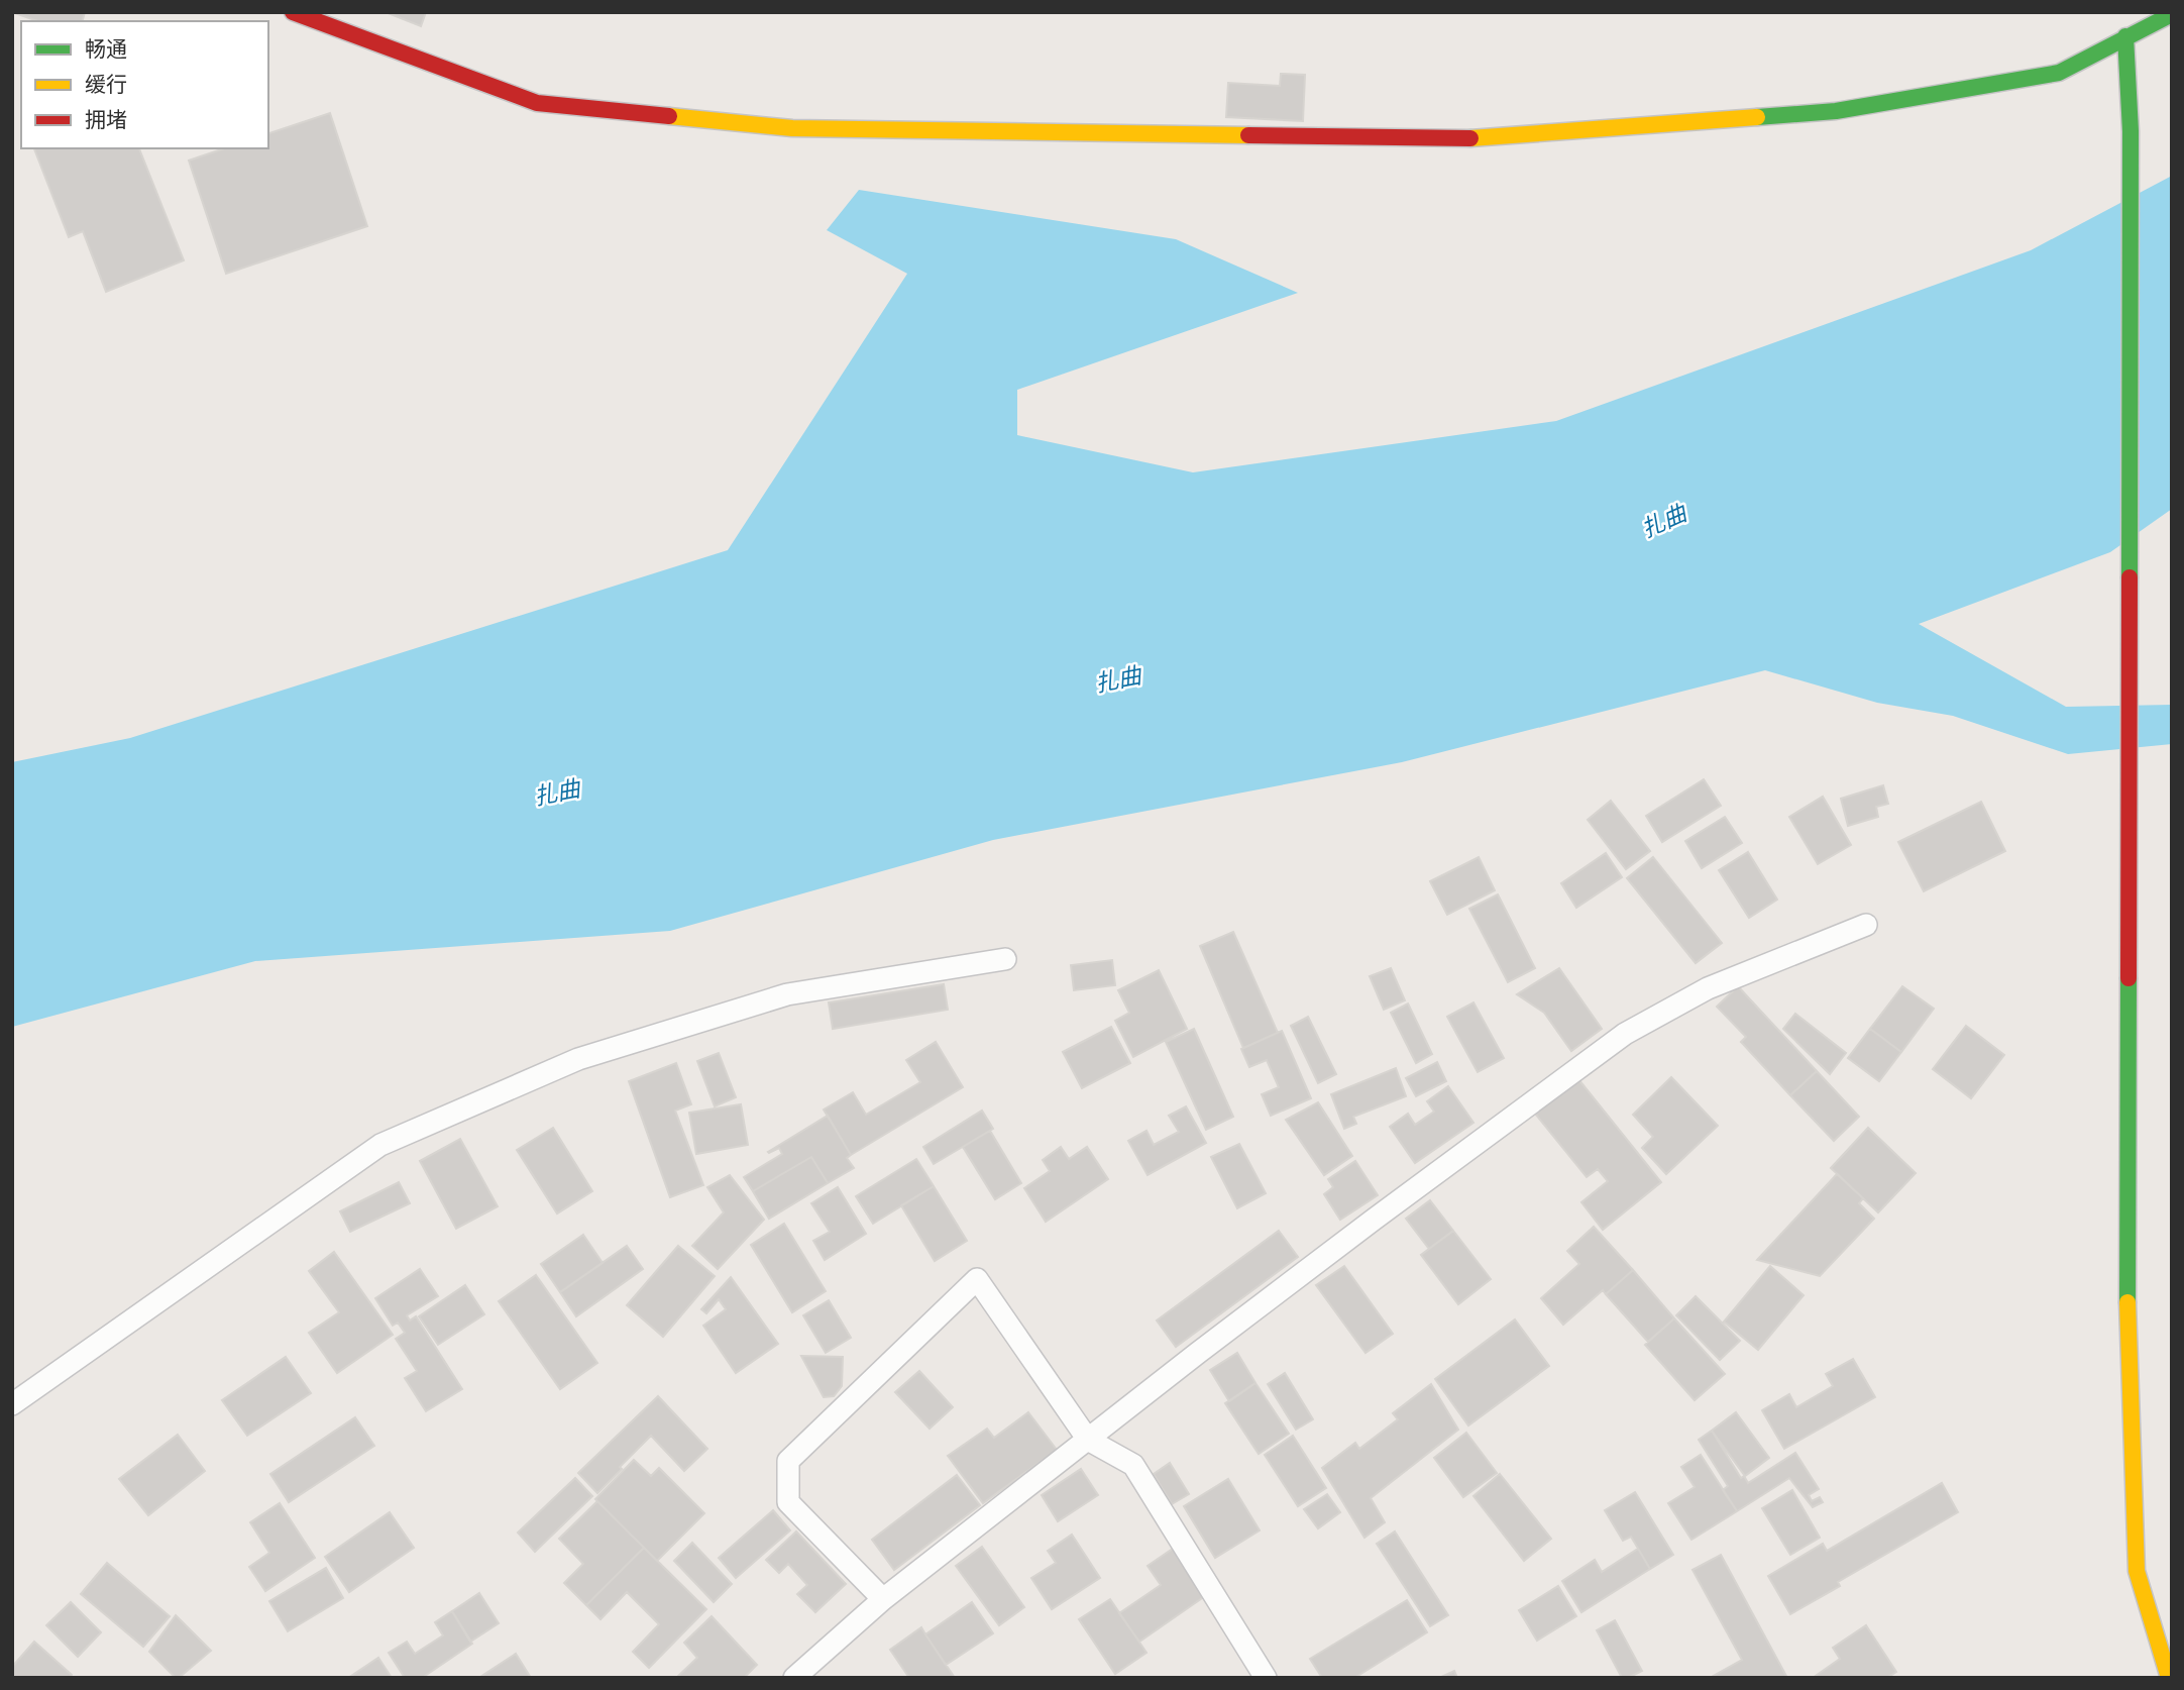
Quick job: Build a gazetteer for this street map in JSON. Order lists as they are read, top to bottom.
{
  "water": ["扎曲"],
  "legend": ["畅通", "缓行", "拥堵"]
}
